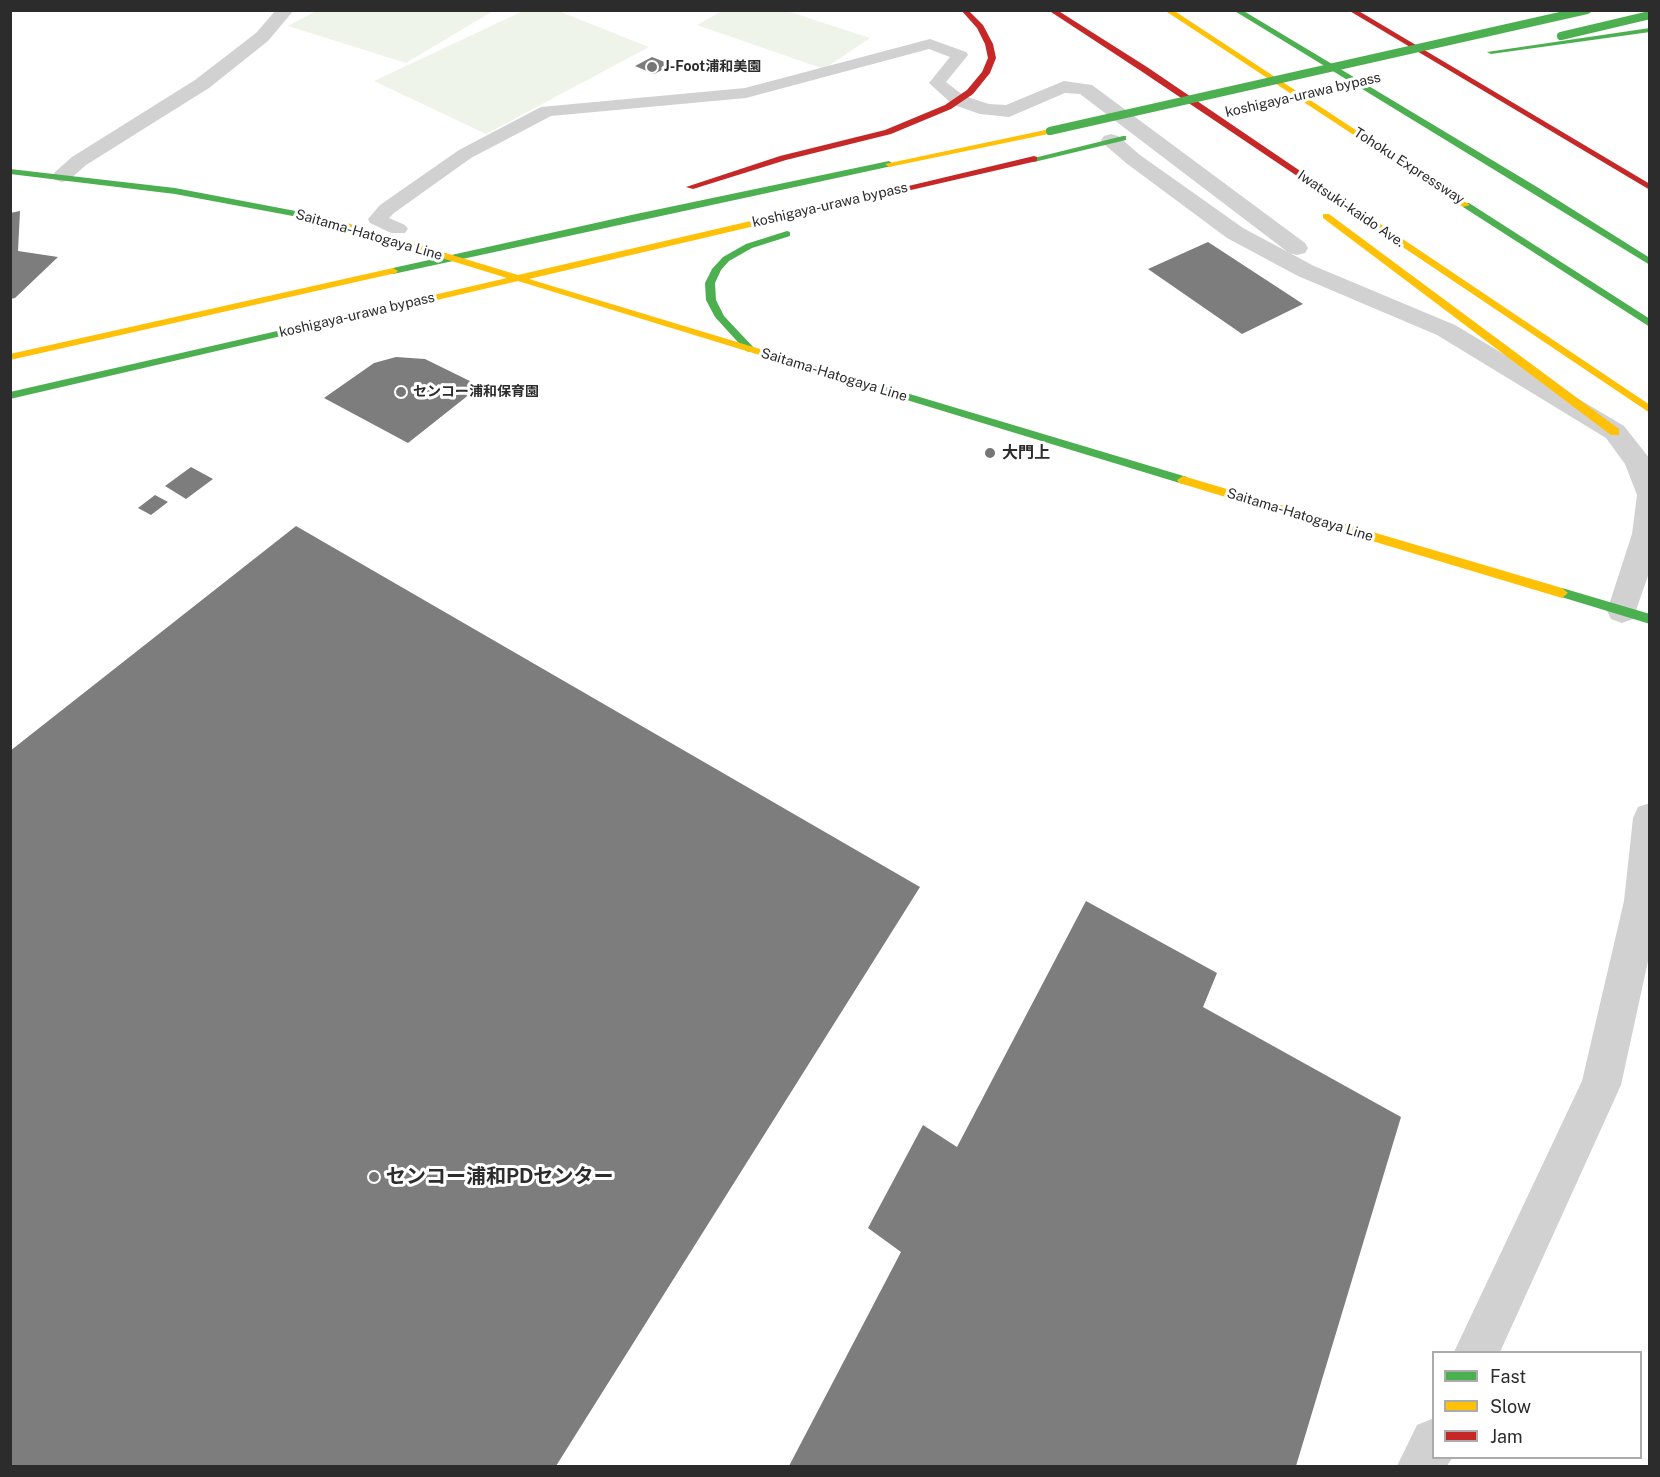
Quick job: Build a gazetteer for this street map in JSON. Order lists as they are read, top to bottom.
{
  "streets": {
    "main road": [
      "koshigaya-urawa bypass",
      "Tohoku Expressway",
      "Iwatsuki-kaido Ave.",
      "Saitama-Hatogaya Line"
    ]
  },
  "crossings": [
    ["koshigaya-urawa bypass", "Saitama-Hatogaya Line"]
  ],
  "places": [
    "J-Foot浦和美園",
    "センコー浦和保育園",
    "大門上",
    "センコー浦和PDセンター"
  ],
  "legend": ["Fast", "Slow", "Jam"]
}
